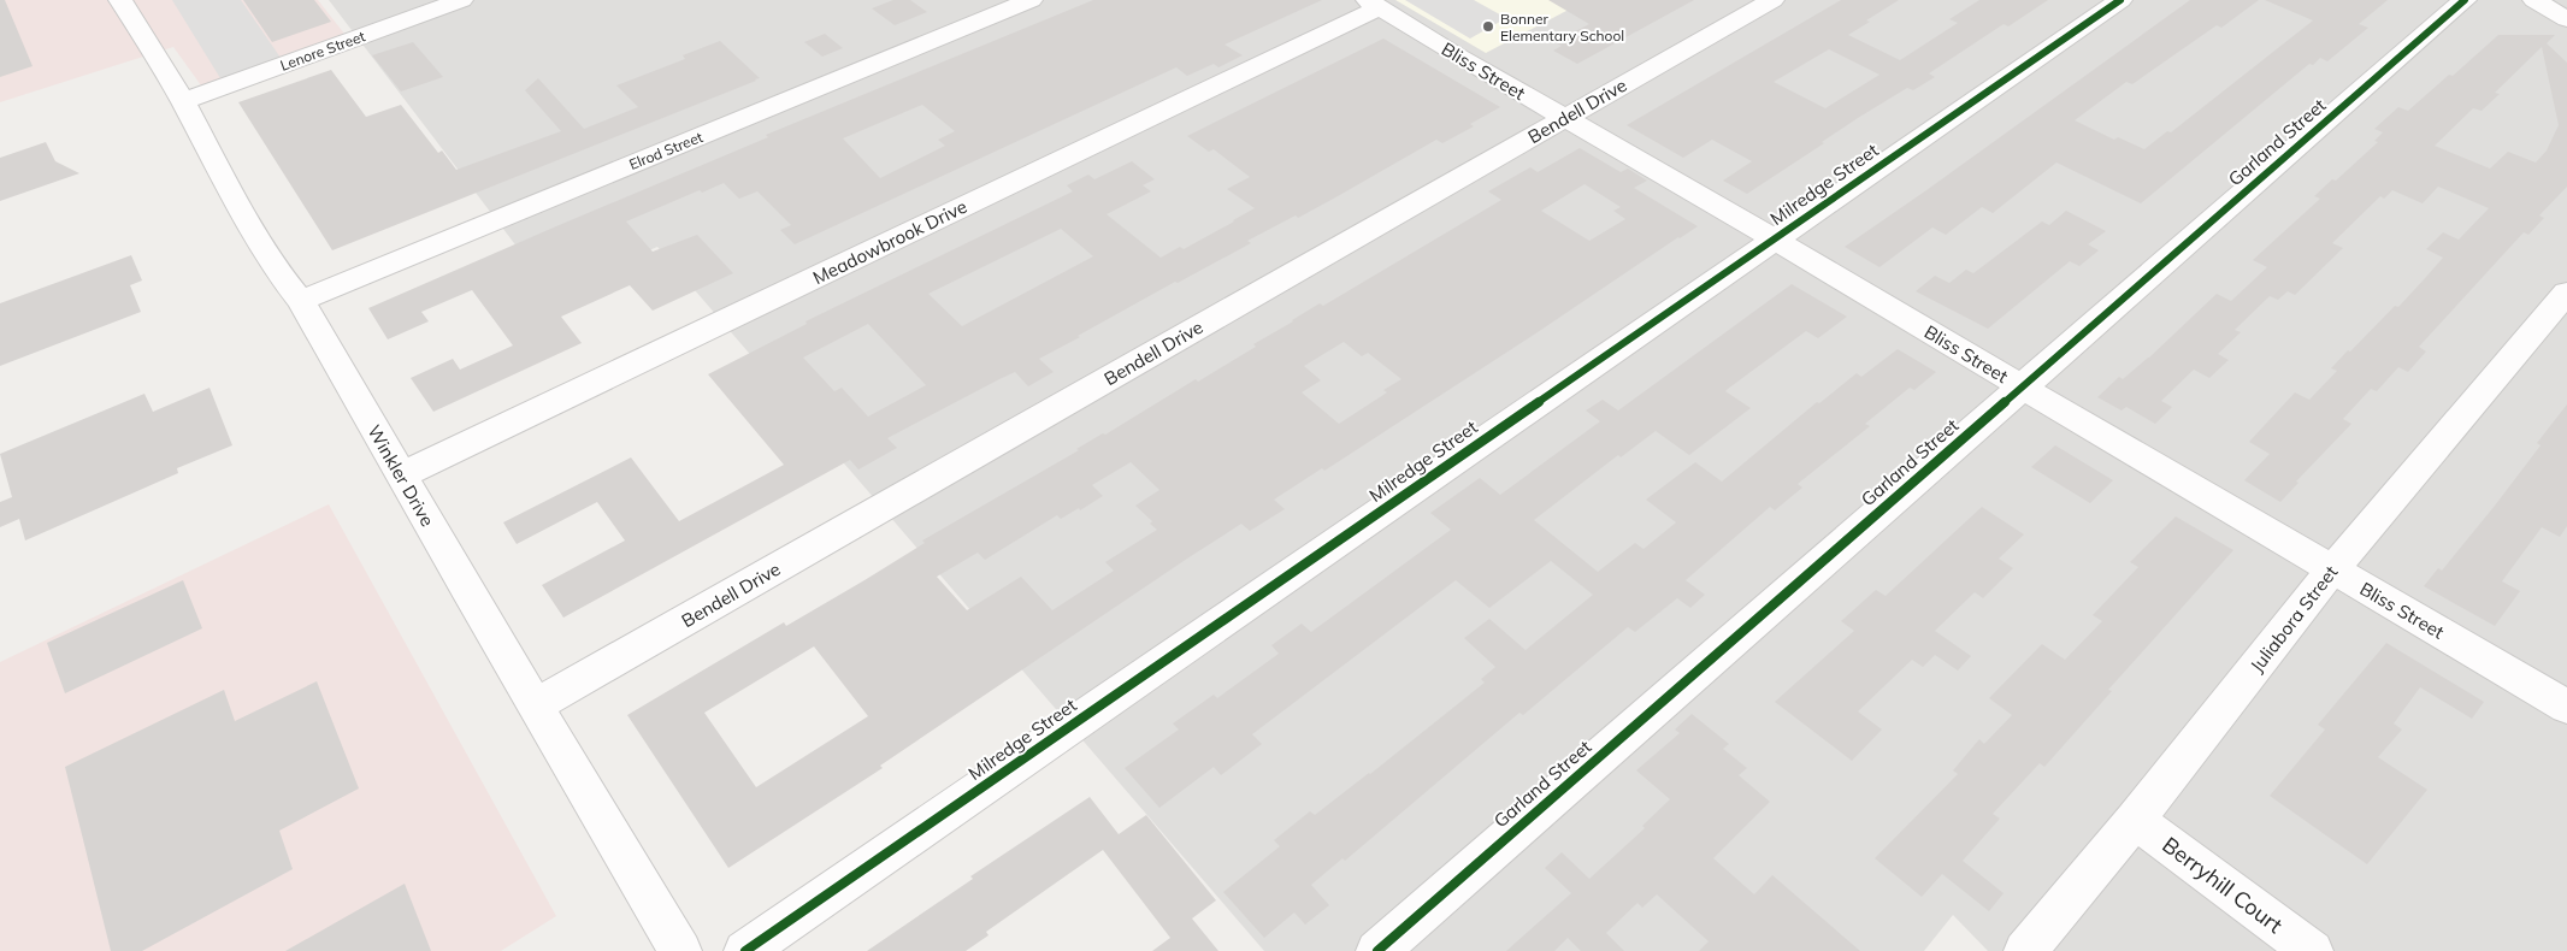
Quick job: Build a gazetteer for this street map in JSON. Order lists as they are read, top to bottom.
{
  "streets": {
    "street": [
      "Lenore Street",
      "Bliss Street",
      "Bendell Drive",
      "Garland Street",
      "Elrod Street",
      "Milredge Street",
      "Meadowbrook Drive",
      "Winkler Drive",
      "Juliabora Street",
      "Berryhill Court"
    ]
  },
  "crossings": [
    ["Lenore Street", "Winkler Drive"],
    ["Bliss Street", "Bendell Drive"],
    ["Bliss Street", "Garland Street"],
    ["Bliss Street", "Milredge Street"],
    ["Bliss Street", "Meadowbrook Drive"],
    ["Bliss Street", "Juliabora Street"],
    ["Bendell Drive", "Winkler Drive"],
    ["Elrod Street", "Winkler Drive"],
    ["Meadowbrook Drive", "Winkler Drive"],
    ["Juliabora Street", "Berryhill Court"]
  ],
  "places": ["Bonner Elementary School"]
}
